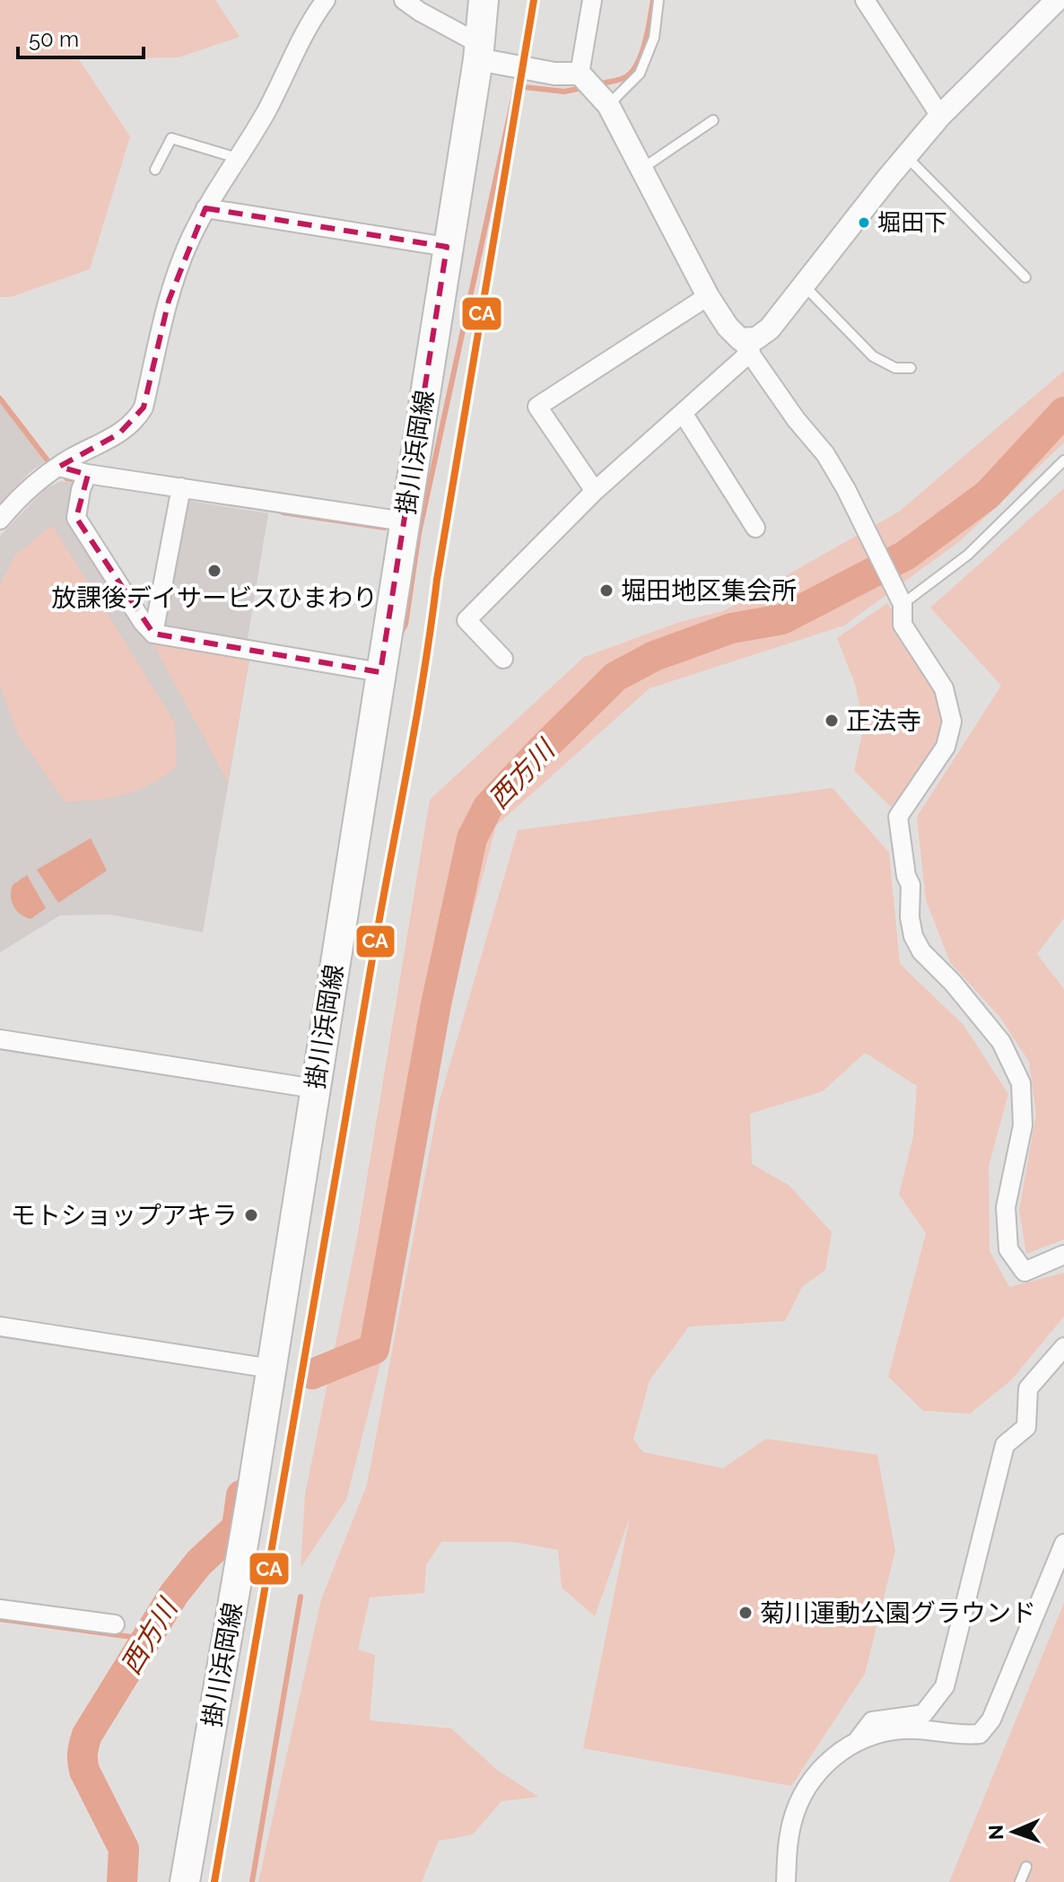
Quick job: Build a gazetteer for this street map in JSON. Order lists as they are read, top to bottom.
{
  "streets": {
    "main road": ["掛川浜岡線"]
  },
  "water": ["西方川"],
  "places": [
    "堀田下",
    "放課後デイサービスひまわり",
    "堀田地区集会所",
    "正法寺",
    "モトショップアキラ",
    "菊川運動公園グラウンド"
  ],
  "lines": ["transit line CA"],
  "scale_bar": "50 m",
  "north": "left"
}
